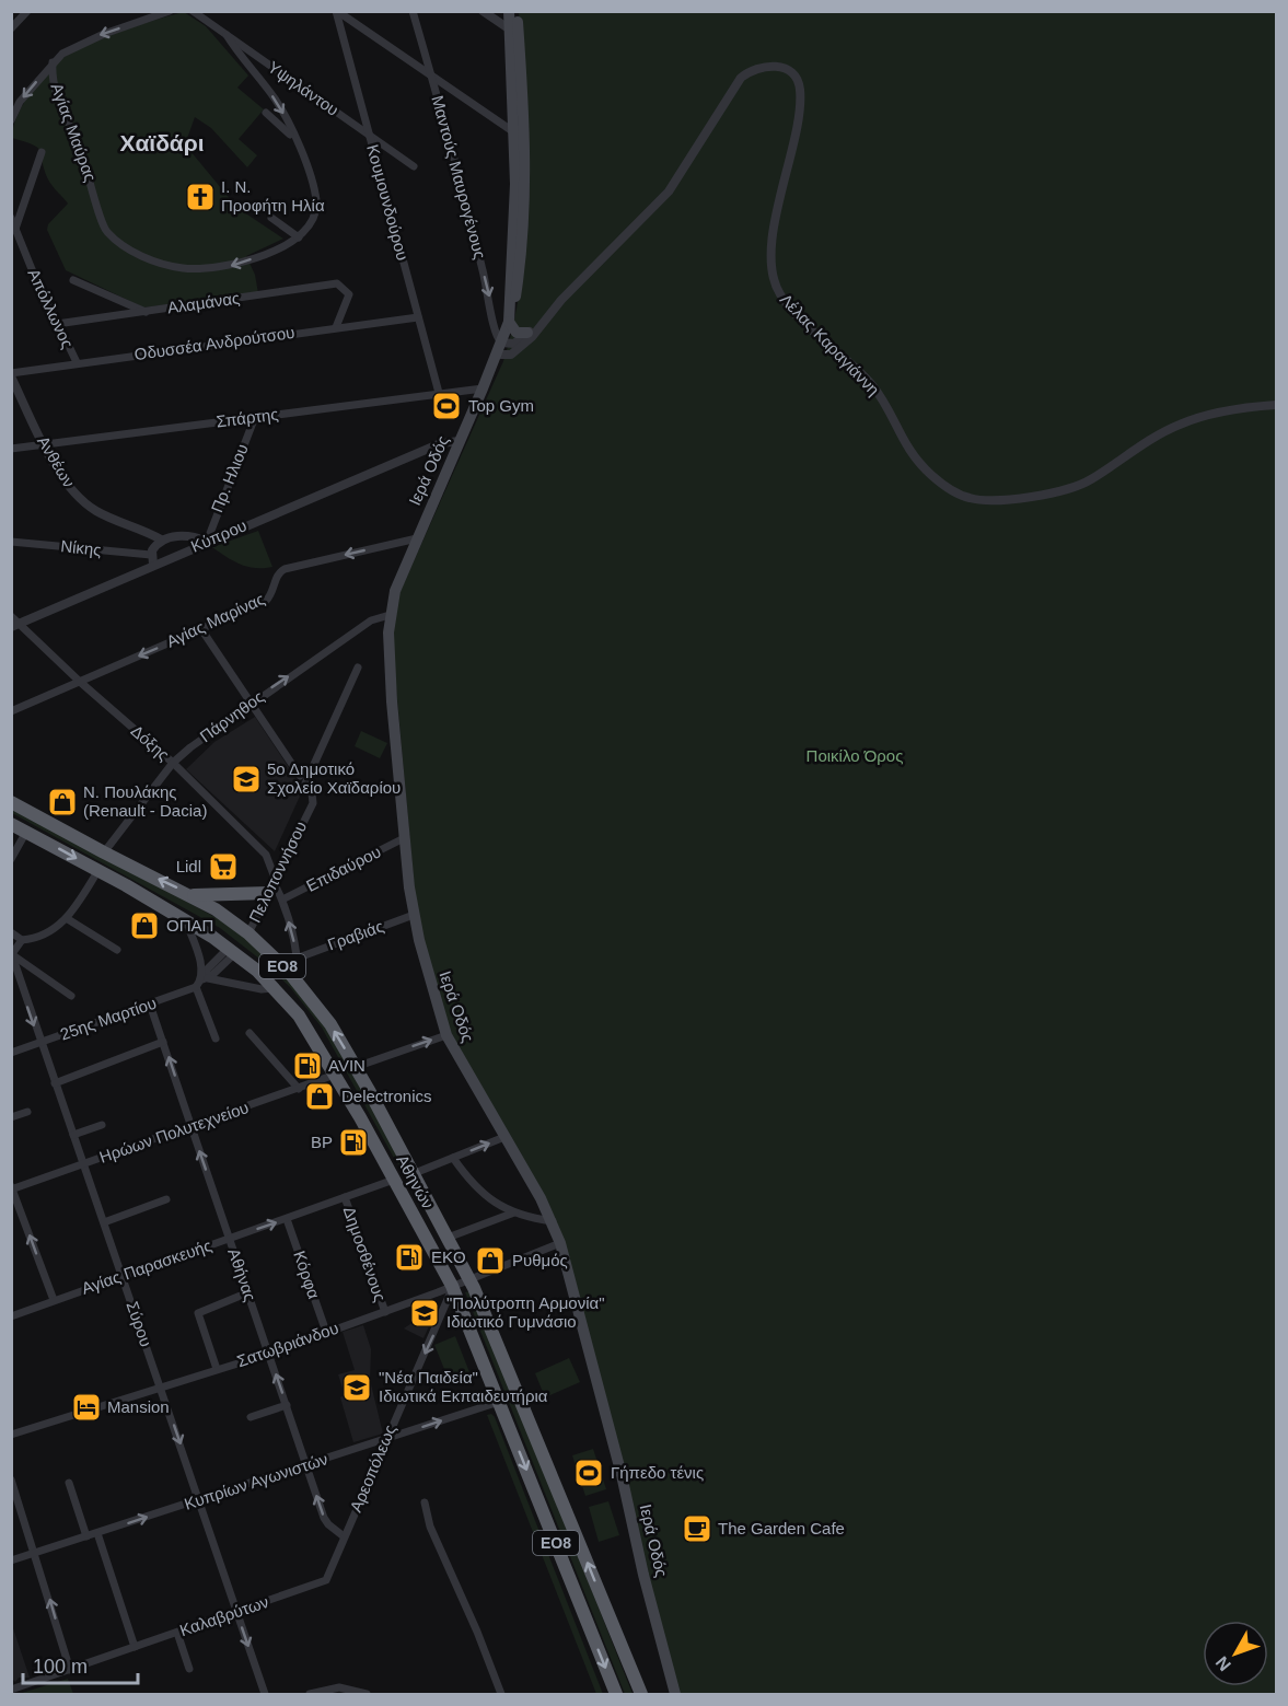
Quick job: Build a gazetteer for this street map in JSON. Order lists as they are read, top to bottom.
{
  "streets": {
    "highway": ["ΕΟ8", "Αθηνών"],
    "main road": ["Ιερά Οδός"],
    "street": [
      "Υψηλάντου",
      "Αγίας Μαύρας",
      "Μαντούς Μαυρογένους",
      "Κουμουνδούρου",
      "Αλαμάνας",
      "Απόλλωνος",
      "Οδυσσέα Ανδρούτσου",
      "Λέλας Καραγιάννη",
      "Σπάρτης",
      "Ανθέων",
      "Πρ. Ηλιου",
      "Κύπρου",
      "Νίκης",
      "Αγίας Μαρίνας",
      "Πάρνηθος",
      "Δόξης",
      "Επιδαύρου",
      "Πελοποννήσου",
      "Γραβιάς",
      "25ης Μαρτίου",
      "Ηρώων Πολυτεχνείου",
      "Δημοσθένους",
      "Αγίας Παρασκευής",
      "Αθήνας",
      "Κόρφα",
      "Σύρου",
      "Σατωβριάνδου",
      "Αρεοπόλεως",
      "Κυπρίων Αγωνιστών",
      "Καλαβρύτων"
    ]
  },
  "crossings": [
    ["Υψηλάντου", "Κουμουνδούρου"],
    ["Μαντούς Μαυρογένους", "Λέλας Καραγιάννη"],
    ["Μαντούς Μαυρογένους", "Ιερά Οδός"],
    ["Κουμουνδούρου", "Οδυσσέα Ανδρούτσου"],
    ["Κουμουνδούρου", "Σπάρτης"],
    ["Αλαμάνας", "Απόλλωνος"],
    ["Αλαμάνας", "Οδυσσέα Ανδρούτσου"],
    ["Απόλλωνος", "Οδυσσέα Ανδρούτσου"],
    ["Οδυσσέα Ανδρούτσου", "Ανθέων"],
    ["Λέλας Καραγιάννη", "Ιερά Οδός"],
    ["Σπάρτης", "Ανθέων"],
    ["Σπάρτης", "Ιερά Οδός"],
    ["Σπάρτης", "Πρ. Ηλιου"],
    ["Ανθέων", "Πρ. Ηλιου"],
    ["Ανθέων", "Κύπρου"],
    ["Ιερά Οδός", "Κύπρου"],
    ["Ιερά Οδός", "Αγίας Μαρίνας"],
    ["Ιερά Οδός", "Πάρνηθος"],
    ["Ιερά Οδός", "Επιδαύρου"],
    ["Ιερά Οδός", "Γραβιάς"],
    ["Ιερά Οδός", "Σατωβριάνδου"],
    ["Πρ. Ηλιου", "Κύπρου"],
    ["Κύπρου", "Νίκης"],
    ["Κύπρου", "Δόξης"],
    ["Αγίας Μαρίνας", "Δόξης"],
    ["Πάρνηθος", "Δόξης"],
    ["Πάρνηθος", "Αθηνών"],
    ["Δόξης", "Πελοποννήσου"],
    ["Πελοποννήσου", "Αθηνών"],
    ["25ης Μαρτίου", "Αθηνών"],
    ["25ης Μαρτίου", "Αθήνας"],
    ["25ης Μαρτίου", "Σύρου"],
    ["Ηρώων Πολυτεχνείου", "Αθηνών"],
    ["Ηρώων Πολυτεχνείου", "Αθήνας"],
    ["Ηρώων Πολυτεχνείου", "Σύρου"],
    ["Αθηνών", "Αγίας Παρασκευής"],
    ["Αθηνών", "Σατωβριάνδου"],
    ["Αθηνών", "Αρεοπόλεως"],
    ["Αθηνών", "Κυπρίων Αγωνιστών"],
    ["Δημοσθένους", "Αγίας Παρασκευής"],
    ["Δημοσθένους", "Σατωβριάνδου"],
    ["Αγίας Παρασκευής", "Αθήνας"],
    ["Αγίας Παρασκευής", "Κόρφα"],
    ["Αγίας Παρασκευής", "Σύρου"],
    ["Αθήνας", "Σατωβριάνδου"],
    ["Αθήνας", "Αρεοπόλεως"],
    ["Αθήνας", "Κυπρίων Αγωνιστών"],
    ["Κόρφα", "Σατωβριάνδου"],
    ["Σύρου", "Σατωβριάνδου"],
    ["Σύρου", "Κυπρίων Αγωνιστών"],
    ["Σύρου", "Καλαβρύτων"],
    ["Σατωβριάνδου", "Αρεοπόλεως"],
    ["Αρεοπόλεως", "Κυπρίων Αγωνιστών"],
    ["Αρεοπόλεως", "Καλαβρύτων"]
  ],
  "one_way": [
    "Μαντούς Μαυρογένους",
    "Αγίας Μαρίνας",
    "Πάρνηθος",
    "Αθήνας",
    "Αρεοπόλεως",
    "Κυπρίων Αγωνιστών"
  ],
  "districts": ["Χαϊδάρι"],
  "parks": ["Ποικίλο Όρος"],
  "places": {
    "church": ["Ι. Ν. Προφήτη Ηλία"],
    "sports": ["Top Gym", "Γήπεδο τένις"],
    "school or university": ["5ο Δημοτικό Σχολείο Χαϊδαρίου", "\"Πολύτροπη Αρμονία\" Ιδιωτικό Γυμνάσιο", "\"Νέα Παιδεία\" Ιδιωτικά Εκπαιδευτήρια"],
    "shop": [
      "Ν. Πουλάκης (Renault - Dacia)",
      "ΟΠΑΠ",
      "Delectronics",
      "Ρυθμός"
    ],
    "supermarket": ["Lidl"],
    "fuel station": ["AVIN", "BP", "EKO"],
    "hotel": ["Mansion"],
    "cafe": ["The Garden Cafe"]
  },
  "scale_bar": "100 m",
  "north": "bottom left"
}
